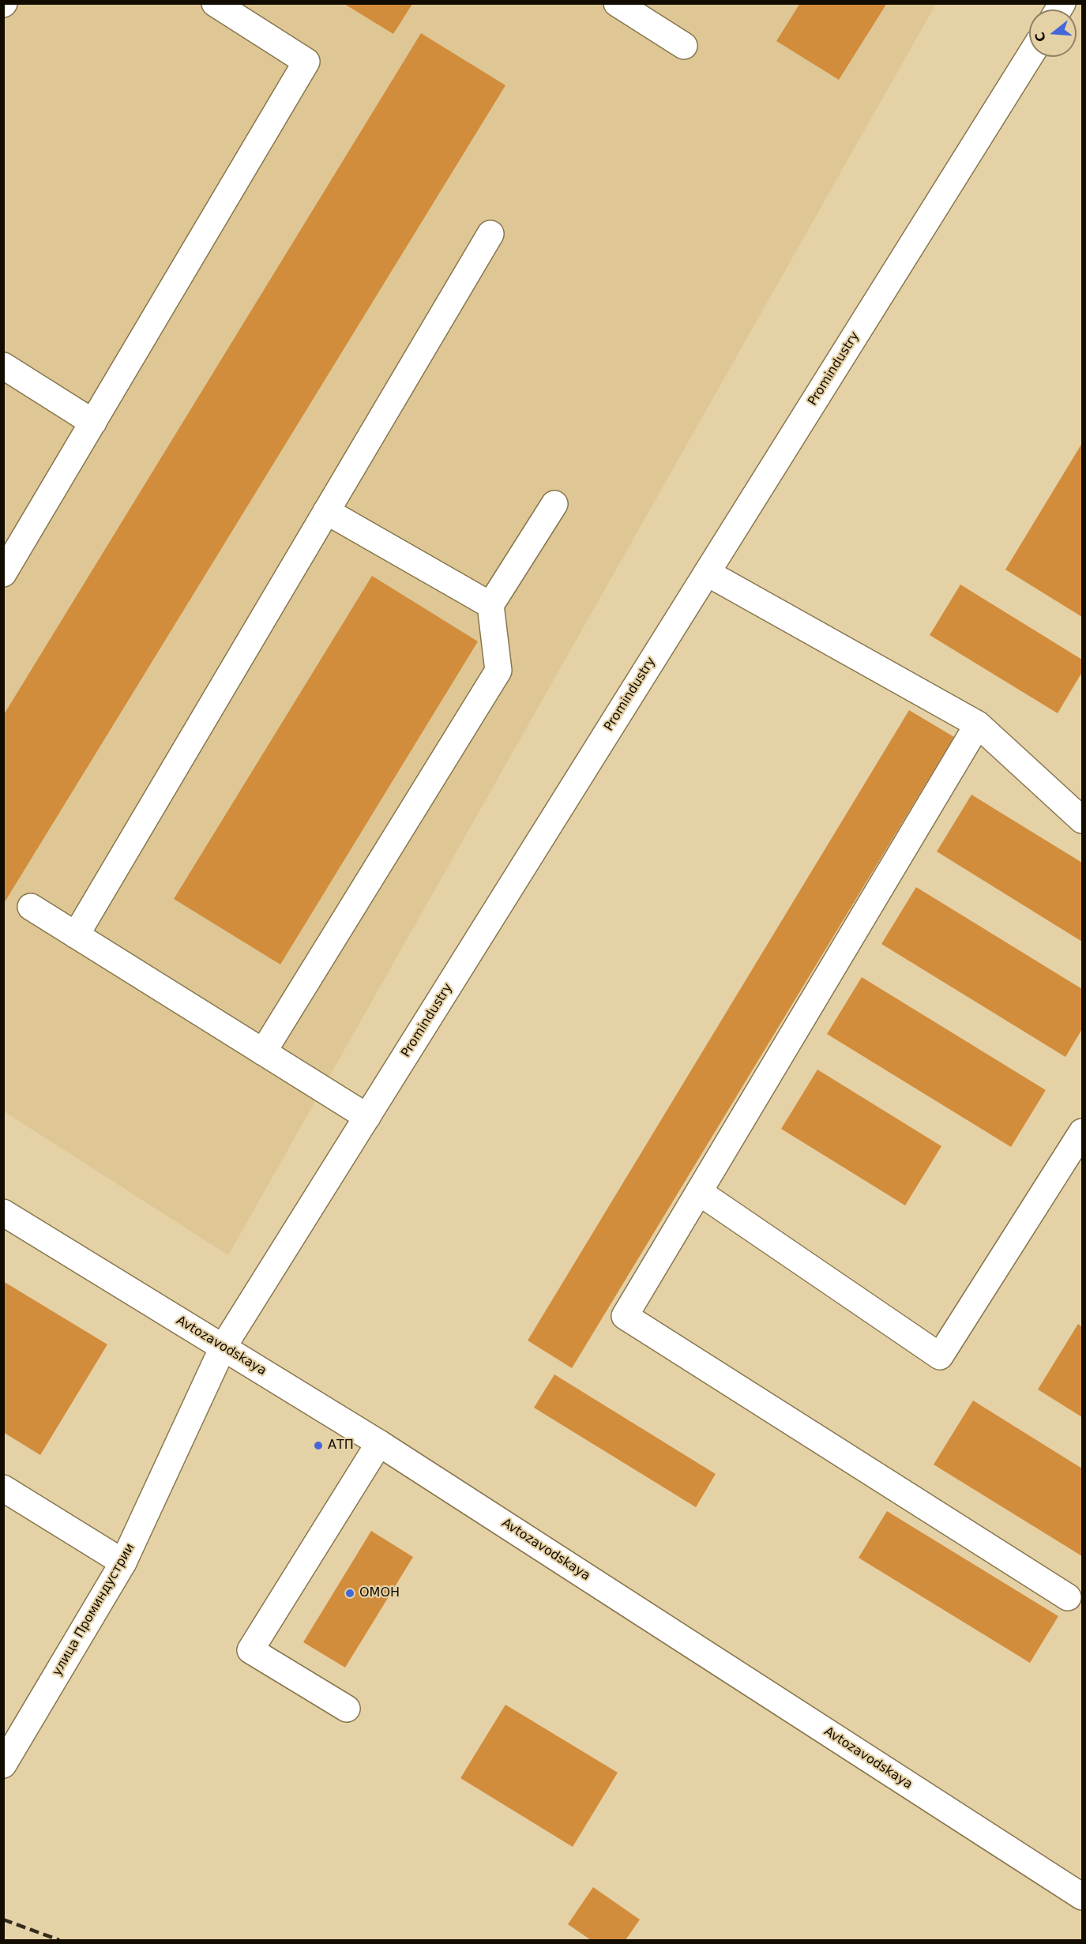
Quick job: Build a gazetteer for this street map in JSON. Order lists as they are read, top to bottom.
{
  "streets": {
    "main road": ["Promindustry", "Avtozavodskaya", "улица Проминдустрии"]
  },
  "crossings": [
    ["Promindustry", "Avtozavodskaya"],
    ["Promindustry", "улица Проминдустрии"],
    ["Avtozavodskaya", "улица Проминдустрии"]
  ],
  "places": ["АТП", "ОМОН"],
  "north": "left"
}
